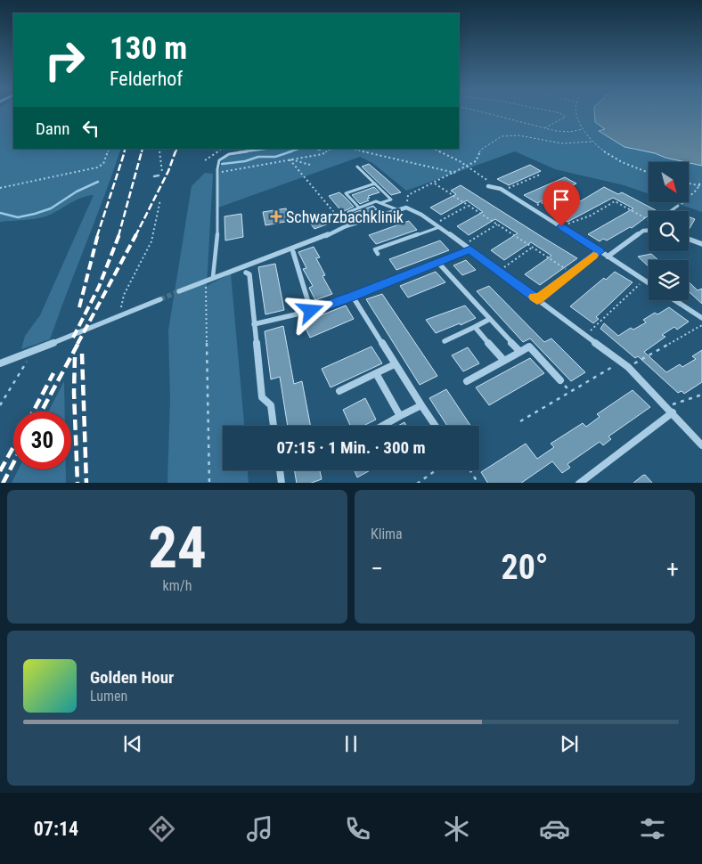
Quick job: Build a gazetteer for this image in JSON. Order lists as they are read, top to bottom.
{
  "places": {
    "health": ["Schwarzbachklinik"]
  },
  "north": "bottom right",
  "page": {
    "turn": ["130 m", "Felderhof"],
    "then": "Dann",
    "limit": "30",
    "trip": "07:15 · 1 Min. · 300 m",
    "tile": [
      ["24", "km/h"],
      "Klima"
    ],
    "heat": ["−", "20°", "+"],
    "song": ["Golden Hour", "Lumen"],
    "tabs": "07:14"
  }
}
